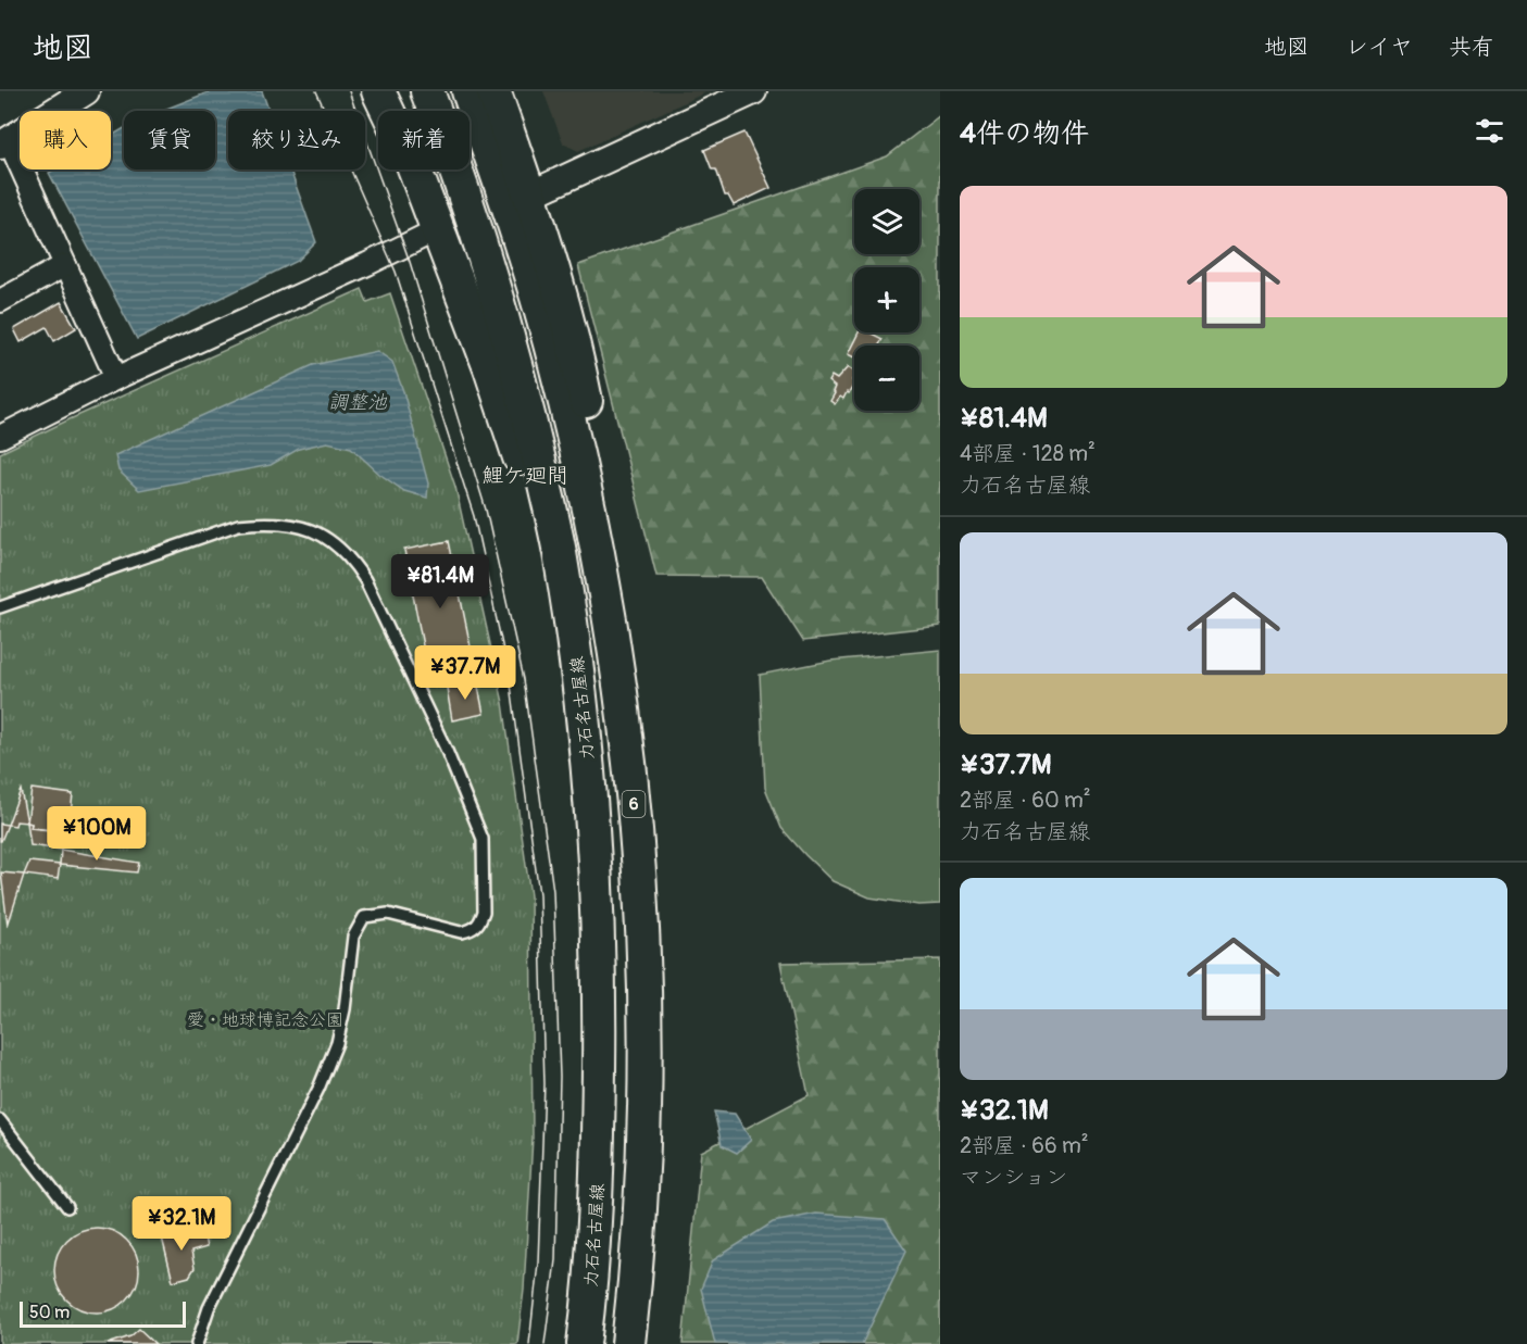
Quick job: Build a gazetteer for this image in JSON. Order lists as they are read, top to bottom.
{
  "streets": {
    "main road": ["力石名古屋線", "6"]
  },
  "districts": ["鯉ケ廻間"],
  "water": ["調整池"],
  "parks": ["愛・地球博記念公園"],
  "scale_bar": "50 m",
  "page": {
    "header": "地図",
    "nav": ["地図", "レイヤ", "共有"],
    "heading": "4件の物件",
    "chip": [
      "購入",
      "賃貸",
      "絞り込み",
      "新着"
    ],
    "list": [
      {
        "name": "¥81.4M",
        "note": "4部屋 · 128 m² · 力石名古屋線"
      },
      {
        "name": "¥37.7M",
        "note": "2部屋 · 60 m² · 力石名古屋線"
      },
      {
        "name": "¥32.1M",
        "note": "2部屋 · 66 m² · マンション"
      }
    ],
    "map_buttons": ["+", "−"],
    "price": [
      "¥81.4M",
      "¥37.7M",
      "¥100M",
      "¥32.1M"
    ],
    "scale": "50 m"
  }
}
